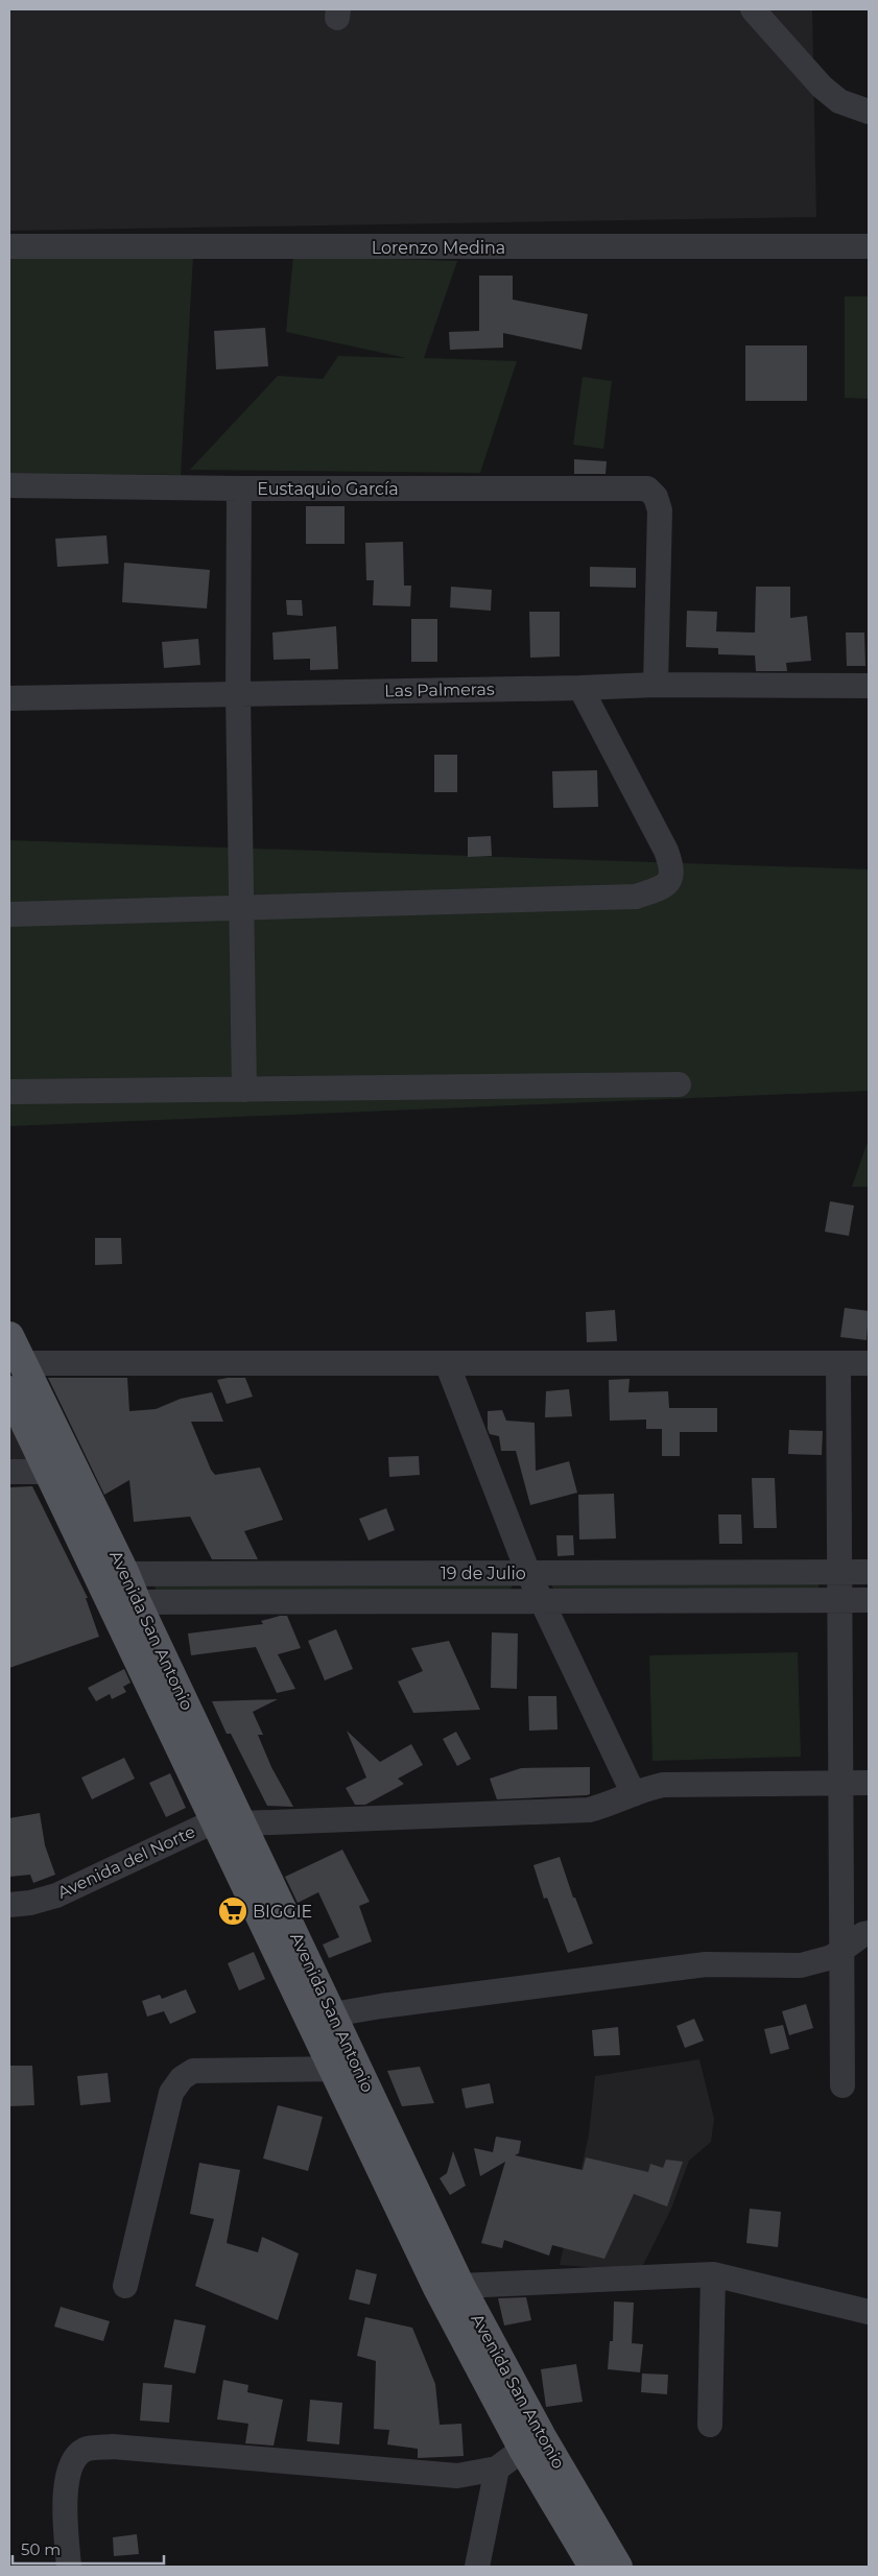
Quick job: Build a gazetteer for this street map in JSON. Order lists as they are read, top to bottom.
{
  "streets": {
    "main road": ["Avenida San Antonio"],
    "street": [
      "Lorenzo Medina",
      "Eustaquio García",
      "Las Palmeras",
      "19 de Julio",
      "Avenida del Norte"
    ]
  },
  "crossings": [
    ["Eustaquio García", "Las Palmeras"],
    ["19 de Julio", "Avenida San Antonio"],
    ["Avenida San Antonio", "Avenida del Norte"]
  ],
  "places": {
    "supermarket": ["BIGGIE"]
  },
  "scale_bar": "50 m"
}
